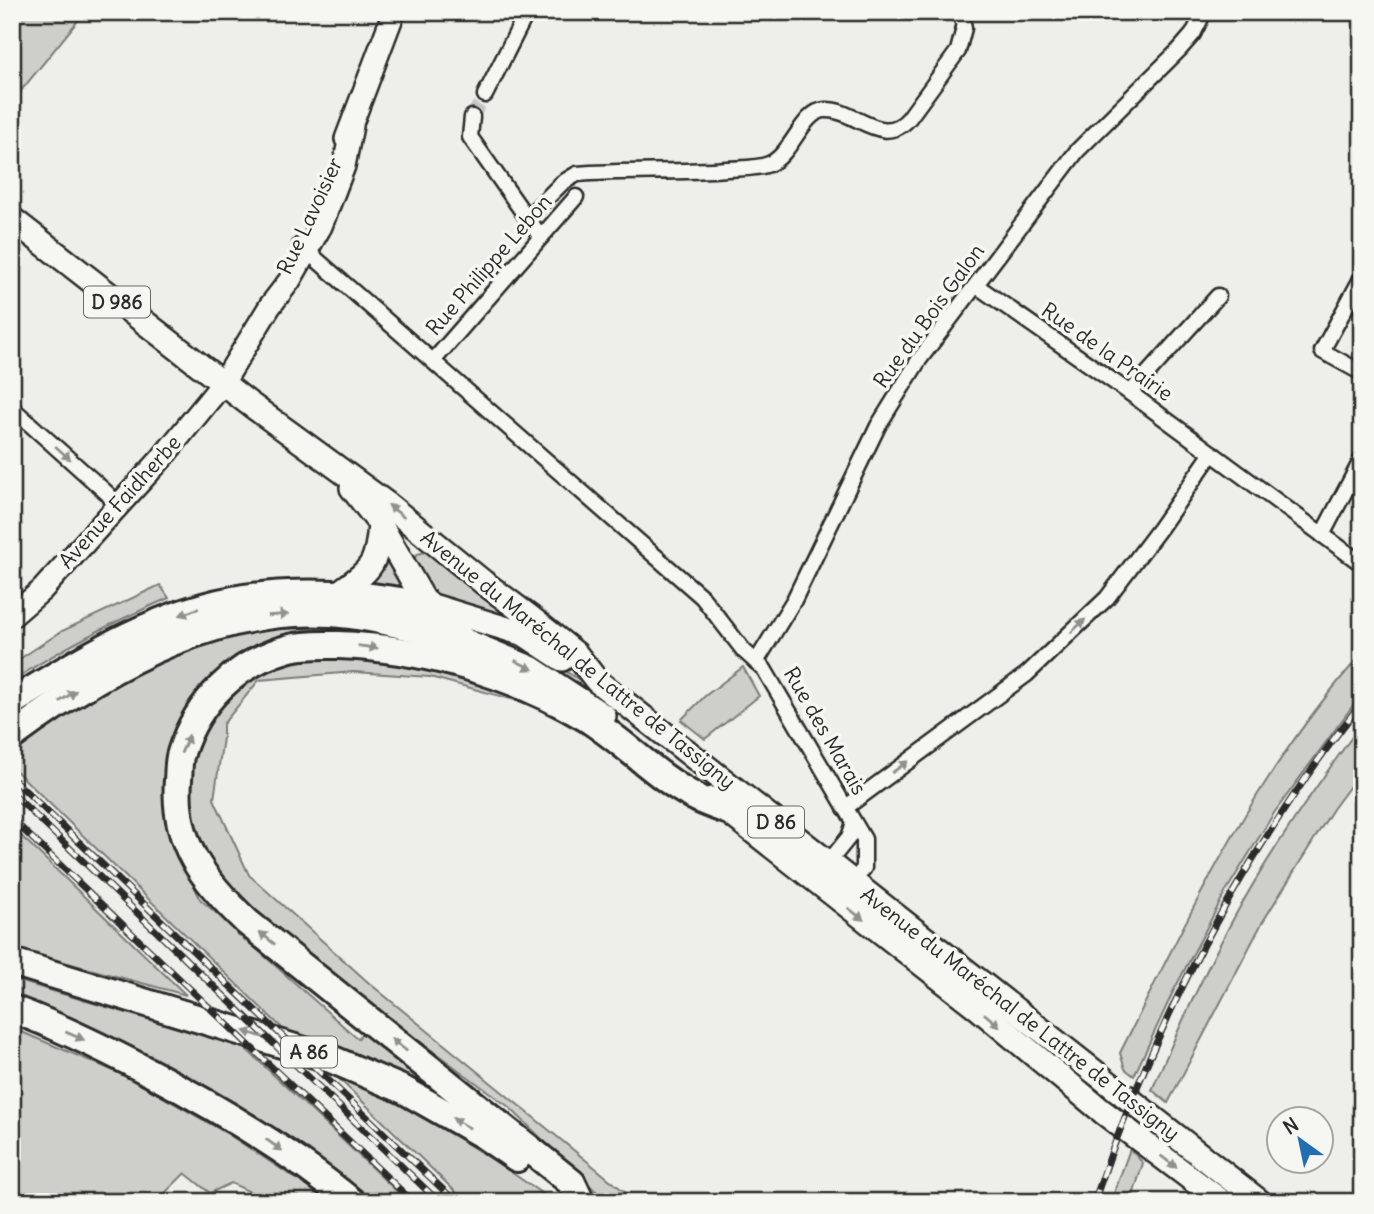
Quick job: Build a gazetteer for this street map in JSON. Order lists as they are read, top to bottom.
{
  "streets": {
    "highway": ["A 86"],
    "main road": ["D 986", "Avenue du Maréchal de Lattre de Tassigny", "D 86"],
    "street": [
      "Rue Lavoisier",
      "Rue Philippe Lebon",
      "Rue du Bois Galon",
      "Rue de la Prairie",
      "Avenue Faidherbe",
      "Rue des Marais"
    ]
  },
  "crossings": [
    ["Rue Lavoisier", "Rue Philippe Lebon"],
    ["Rue Lavoisier", "D 986"],
    ["Rue Lavoisier", "Avenue Faidherbe"],
    ["Rue Lavoisier", "Avenue du Maréchal de Lattre de Tassigny"],
    ["Rue Philippe Lebon", "Rue des Marais"],
    ["D 986", "Avenue Faidherbe"],
    ["D 986", "Avenue du Maréchal de Lattre de Tassigny"],
    ["Rue du Bois Galon", "Rue de la Prairie"],
    ["Rue du Bois Galon", "Rue des Marais"],
    ["Avenue Faidherbe", "Avenue du Maréchal de Lattre de Tassigny"],
    ["Avenue du Maréchal de Lattre de Tassigny", "Rue des Marais"],
    ["Avenue du Maréchal de Lattre de Tassigny", "D 86"]
  ],
  "north": "top left"
}
